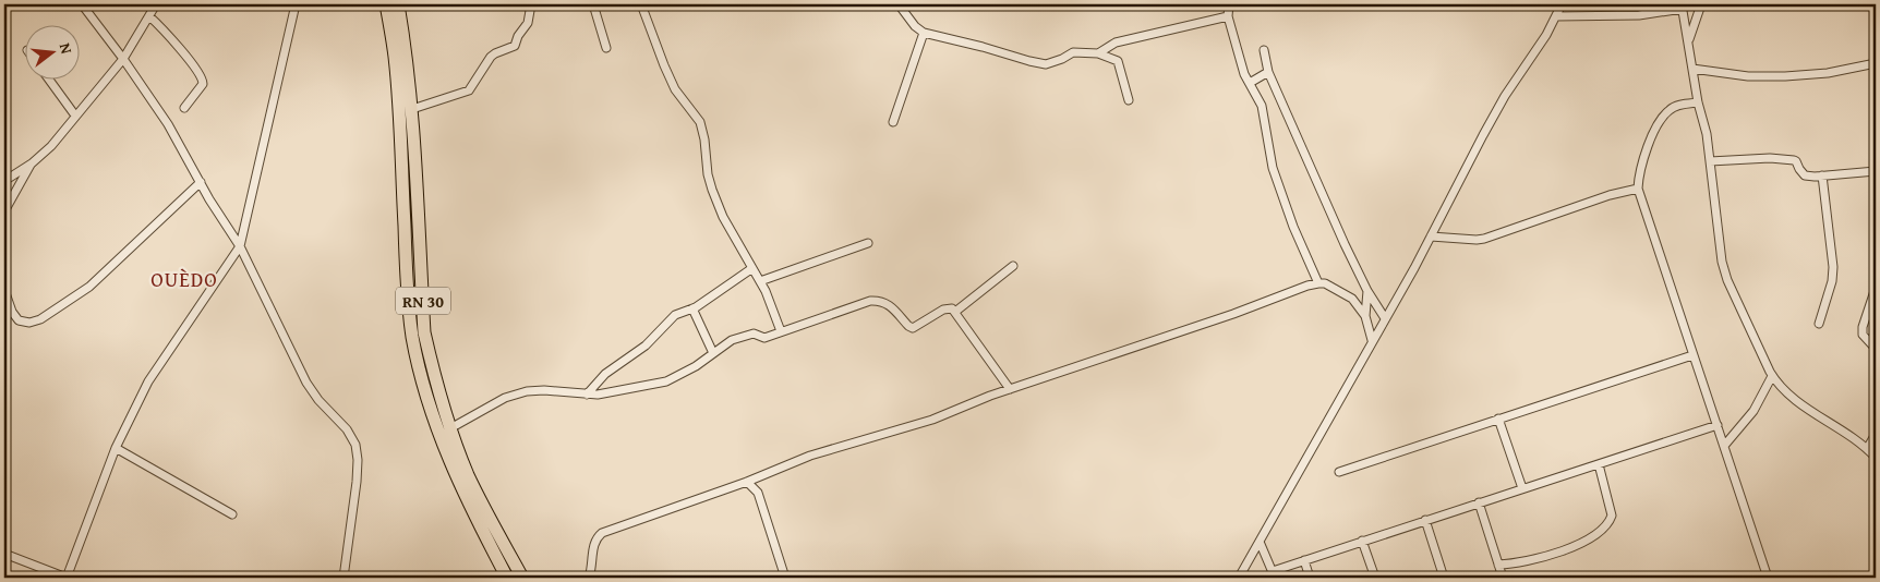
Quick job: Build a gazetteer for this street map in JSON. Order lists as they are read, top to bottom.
{
  "streets": {
    "main road": ["RN 30"]
  },
  "districts": ["OUÈDO"],
  "north": "right"
}
